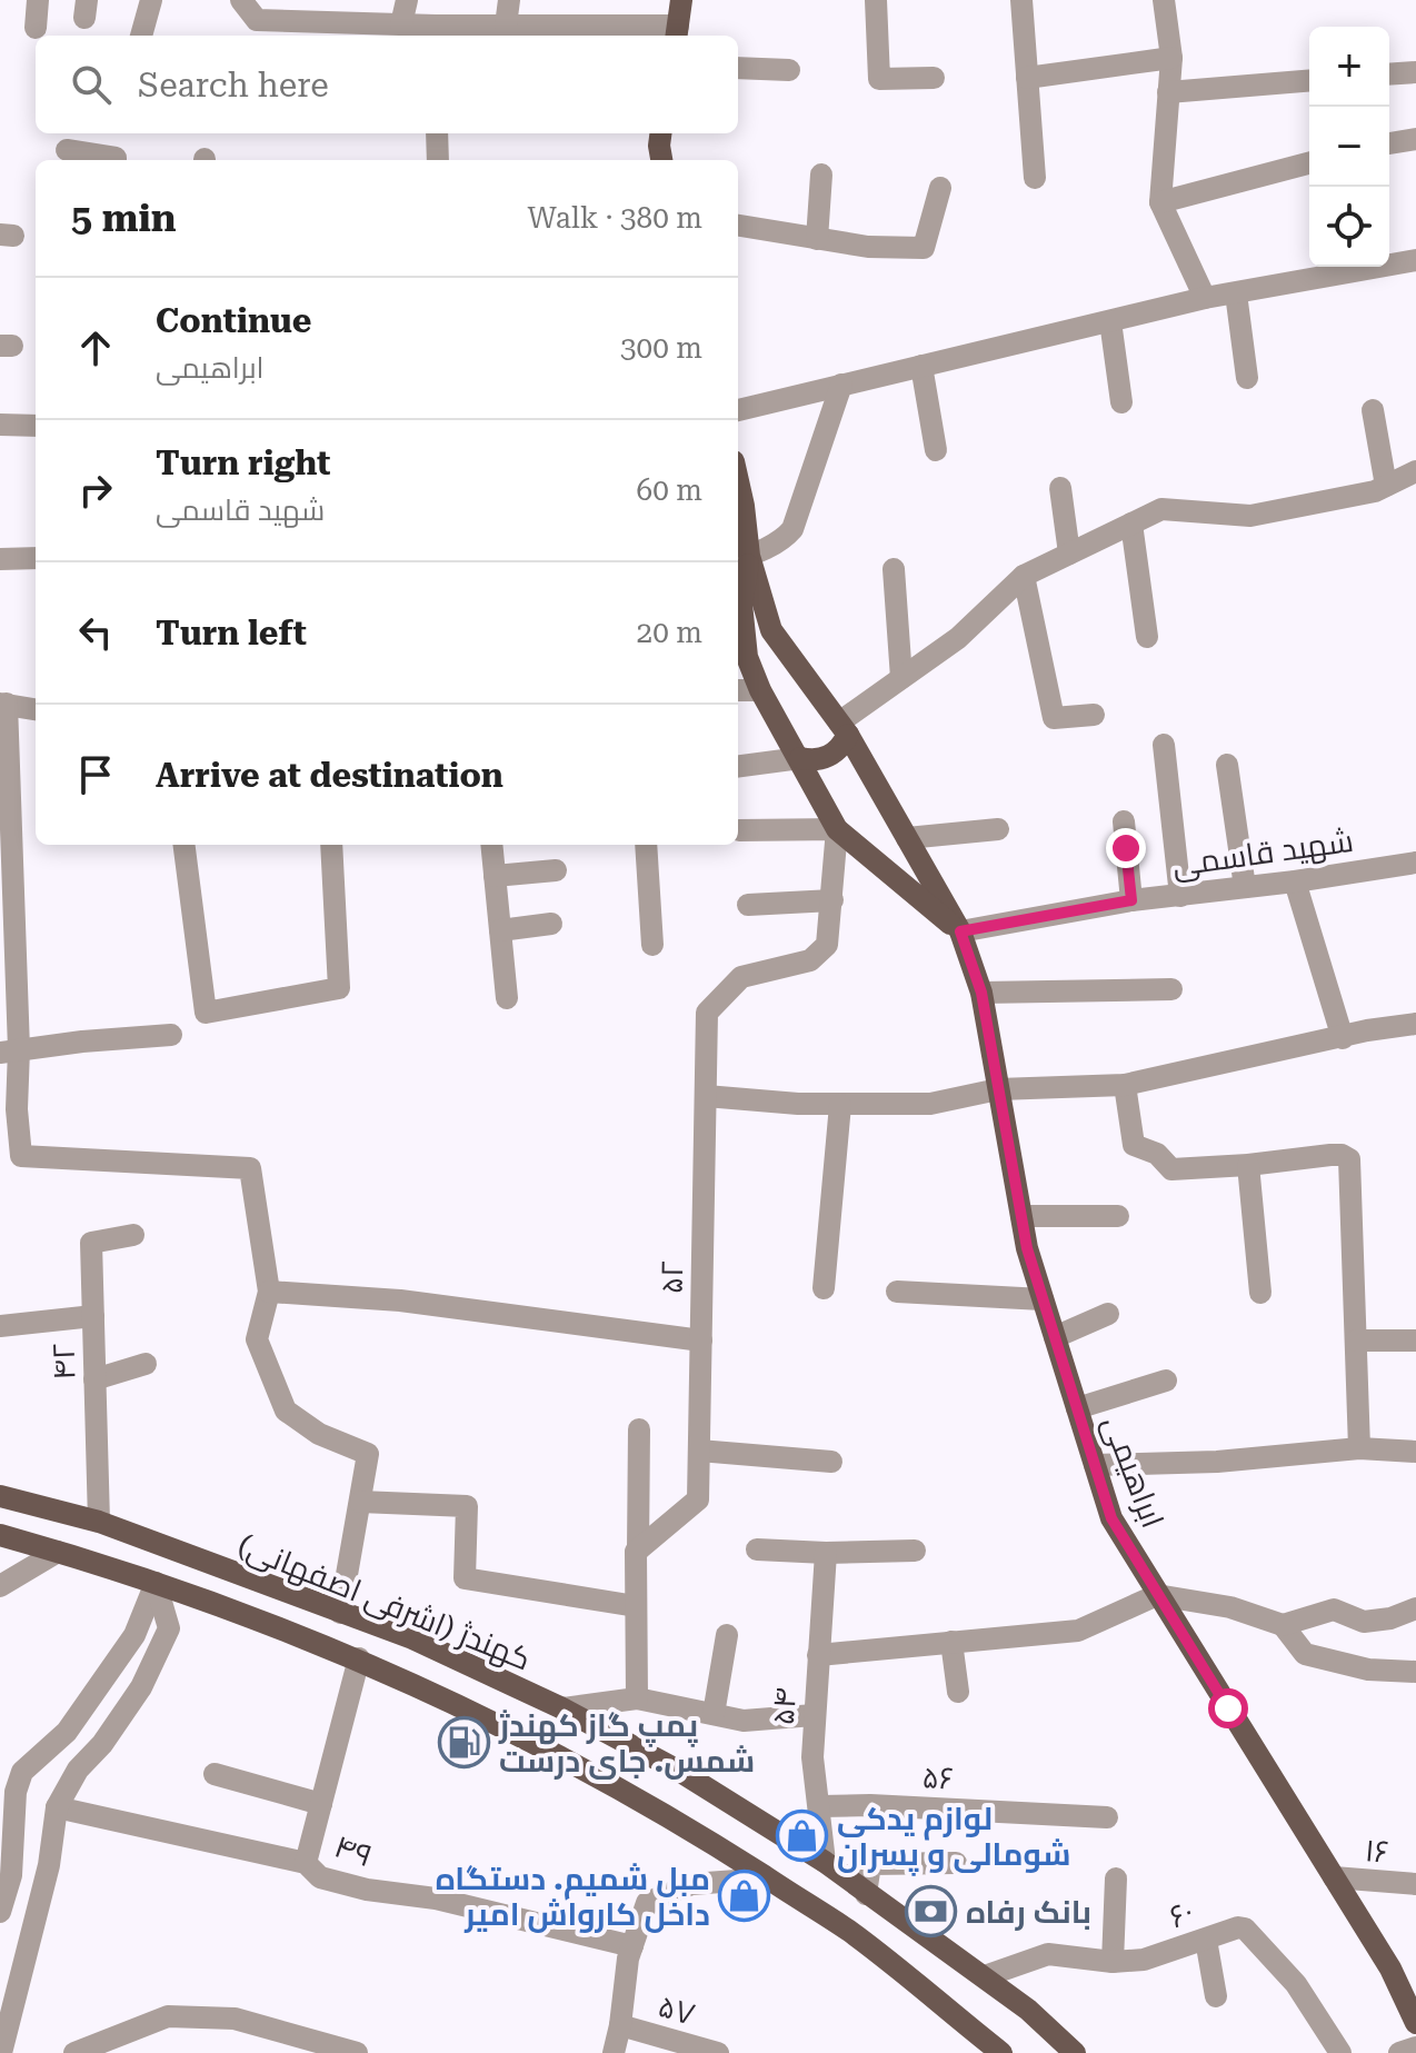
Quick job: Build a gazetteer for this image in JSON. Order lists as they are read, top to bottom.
{
  "streets": {
    "main road": ["ابراهیمی", "کهندژ (اشرفی اصفهانی)"],
    "street": [
      "شهید قاسمی",
      "۵۲",
      "۴۲",
      "۵۴",
      "۵۶",
      "۴۹",
      "۱۶",
      "۶۰",
      "۵۷"
    ]
  },
  "crossings": [
    ["شهید قاسمی", "ابراهیمی"],
    ["۴۲", "کهندژ (اشرفی اصفهانی)"],
    ["ابراهیمی", "۱۶"],
    ["کهندژ (اشرفی اصفهانی)", "۵۴"],
    ["کهندژ (اشرفی اصفهانی)", "۶۰"],
    ["۵۴", "۵۶"]
  ],
  "places": {
    "fuel station": ["پمپ گاز کهندژ شمس. جای درست"],
    "shop": ["لوازم یدکی شومالی و پسران", "مبل شمیم. دستگاه داخل کارواش امیر"],
    "bank": ["بانک رفاه"]
  },
  "page": {
    "map_buttons": ["+", "−"],
    "search": "Search here",
    "heading": ["5 min", "Walk · 380 m"],
    "list": [
      ["Continue", "ابراهیمی", "300 m"],
      ["Turn right", "شهید قاسمی", "60 m"],
      ["Turn left", "20 m"],
      "Arrive at destination"
    ]
  }
}
